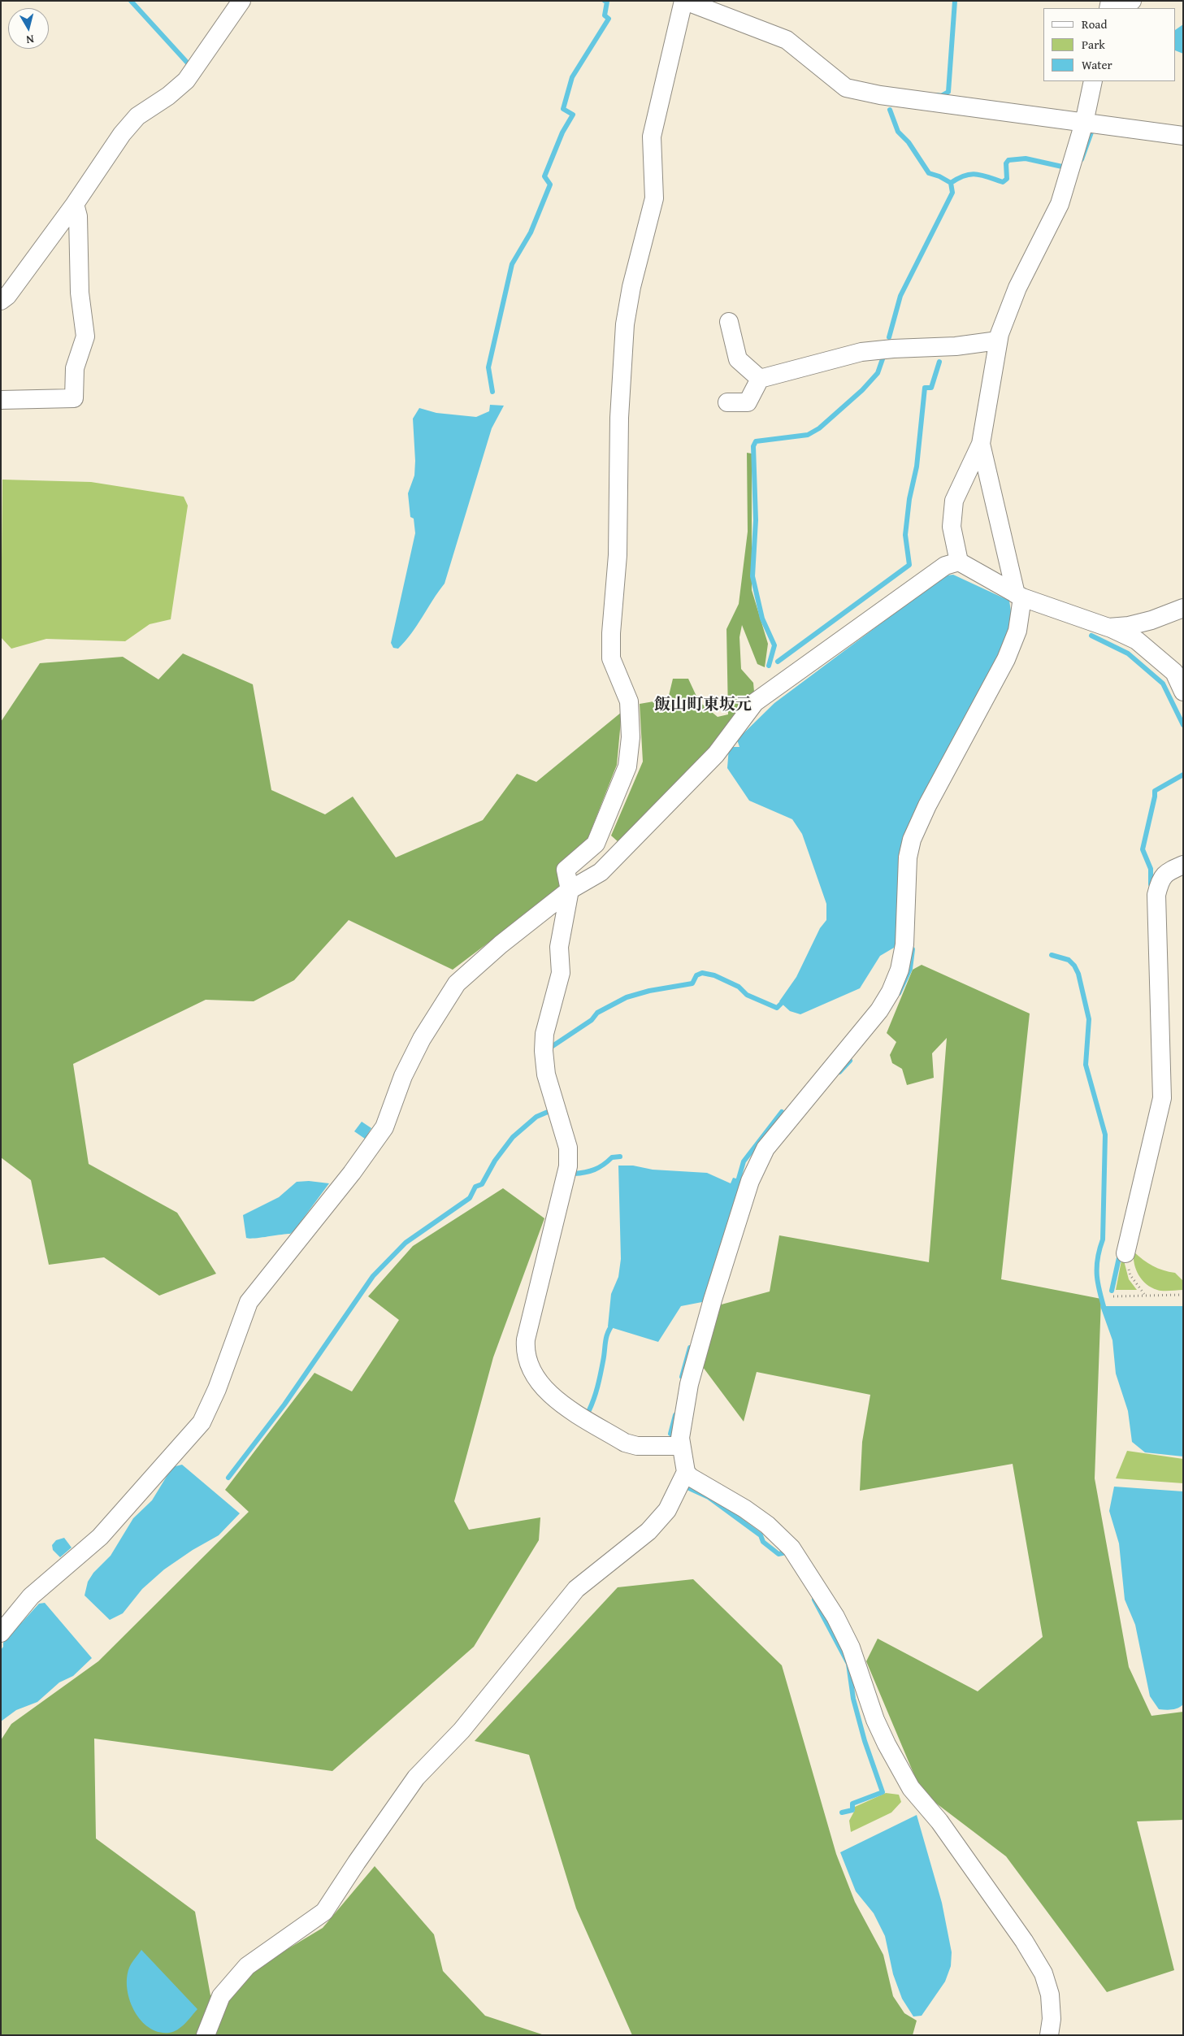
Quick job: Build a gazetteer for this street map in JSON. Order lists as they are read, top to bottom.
{
  "districts": ["飯山町東坂元"],
  "legend": ["Road", "Park", "Water"],
  "north": "bottom"
}
